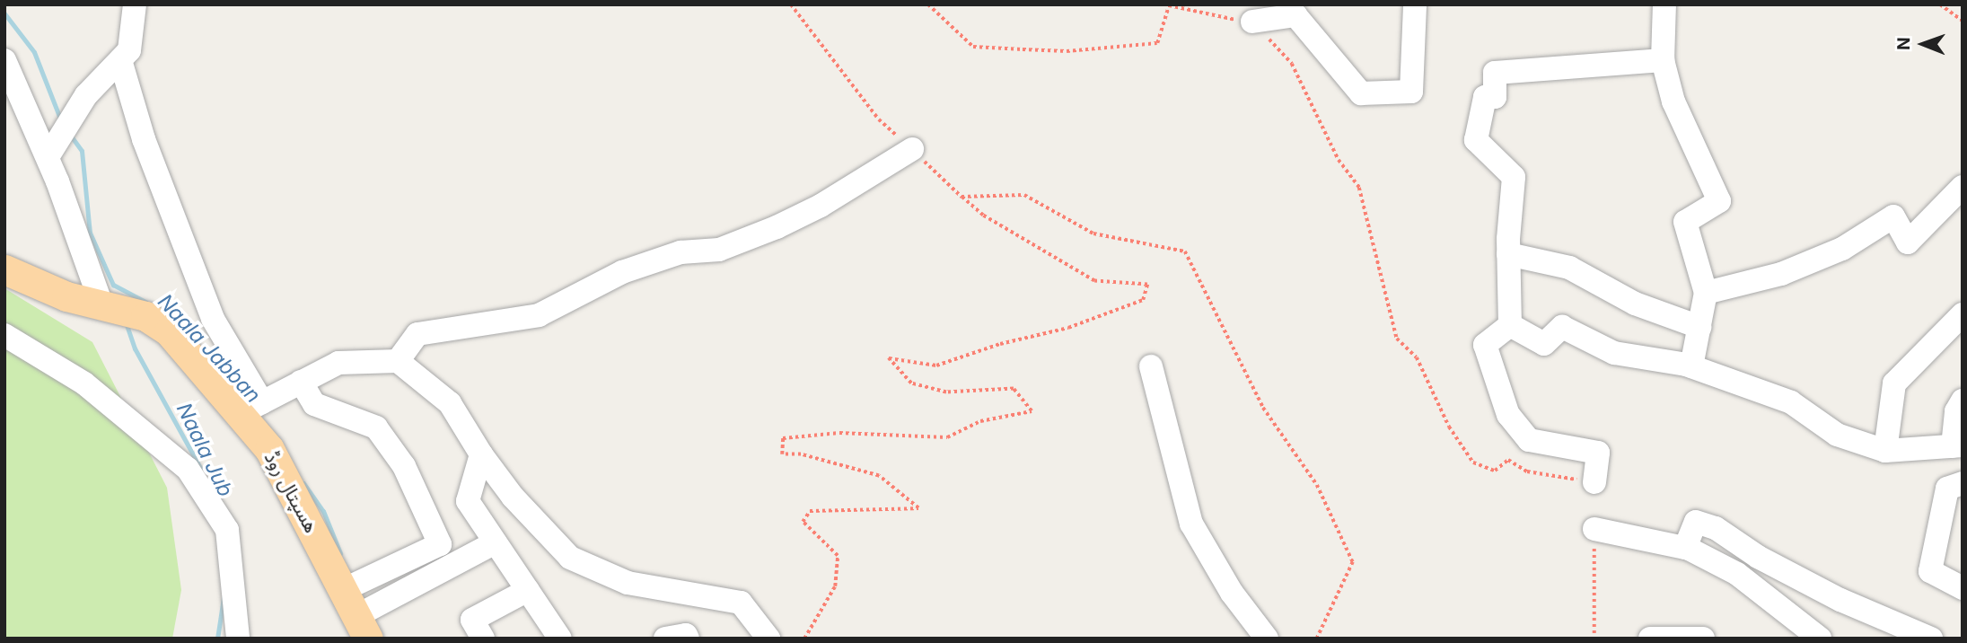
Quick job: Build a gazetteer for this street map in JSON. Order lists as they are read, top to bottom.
{
  "streets": {
    "main road": ["ھسپتال روڈ"]
  },
  "water": ["Naala Jabban", "Naala Jub"],
  "north": "left"
}
